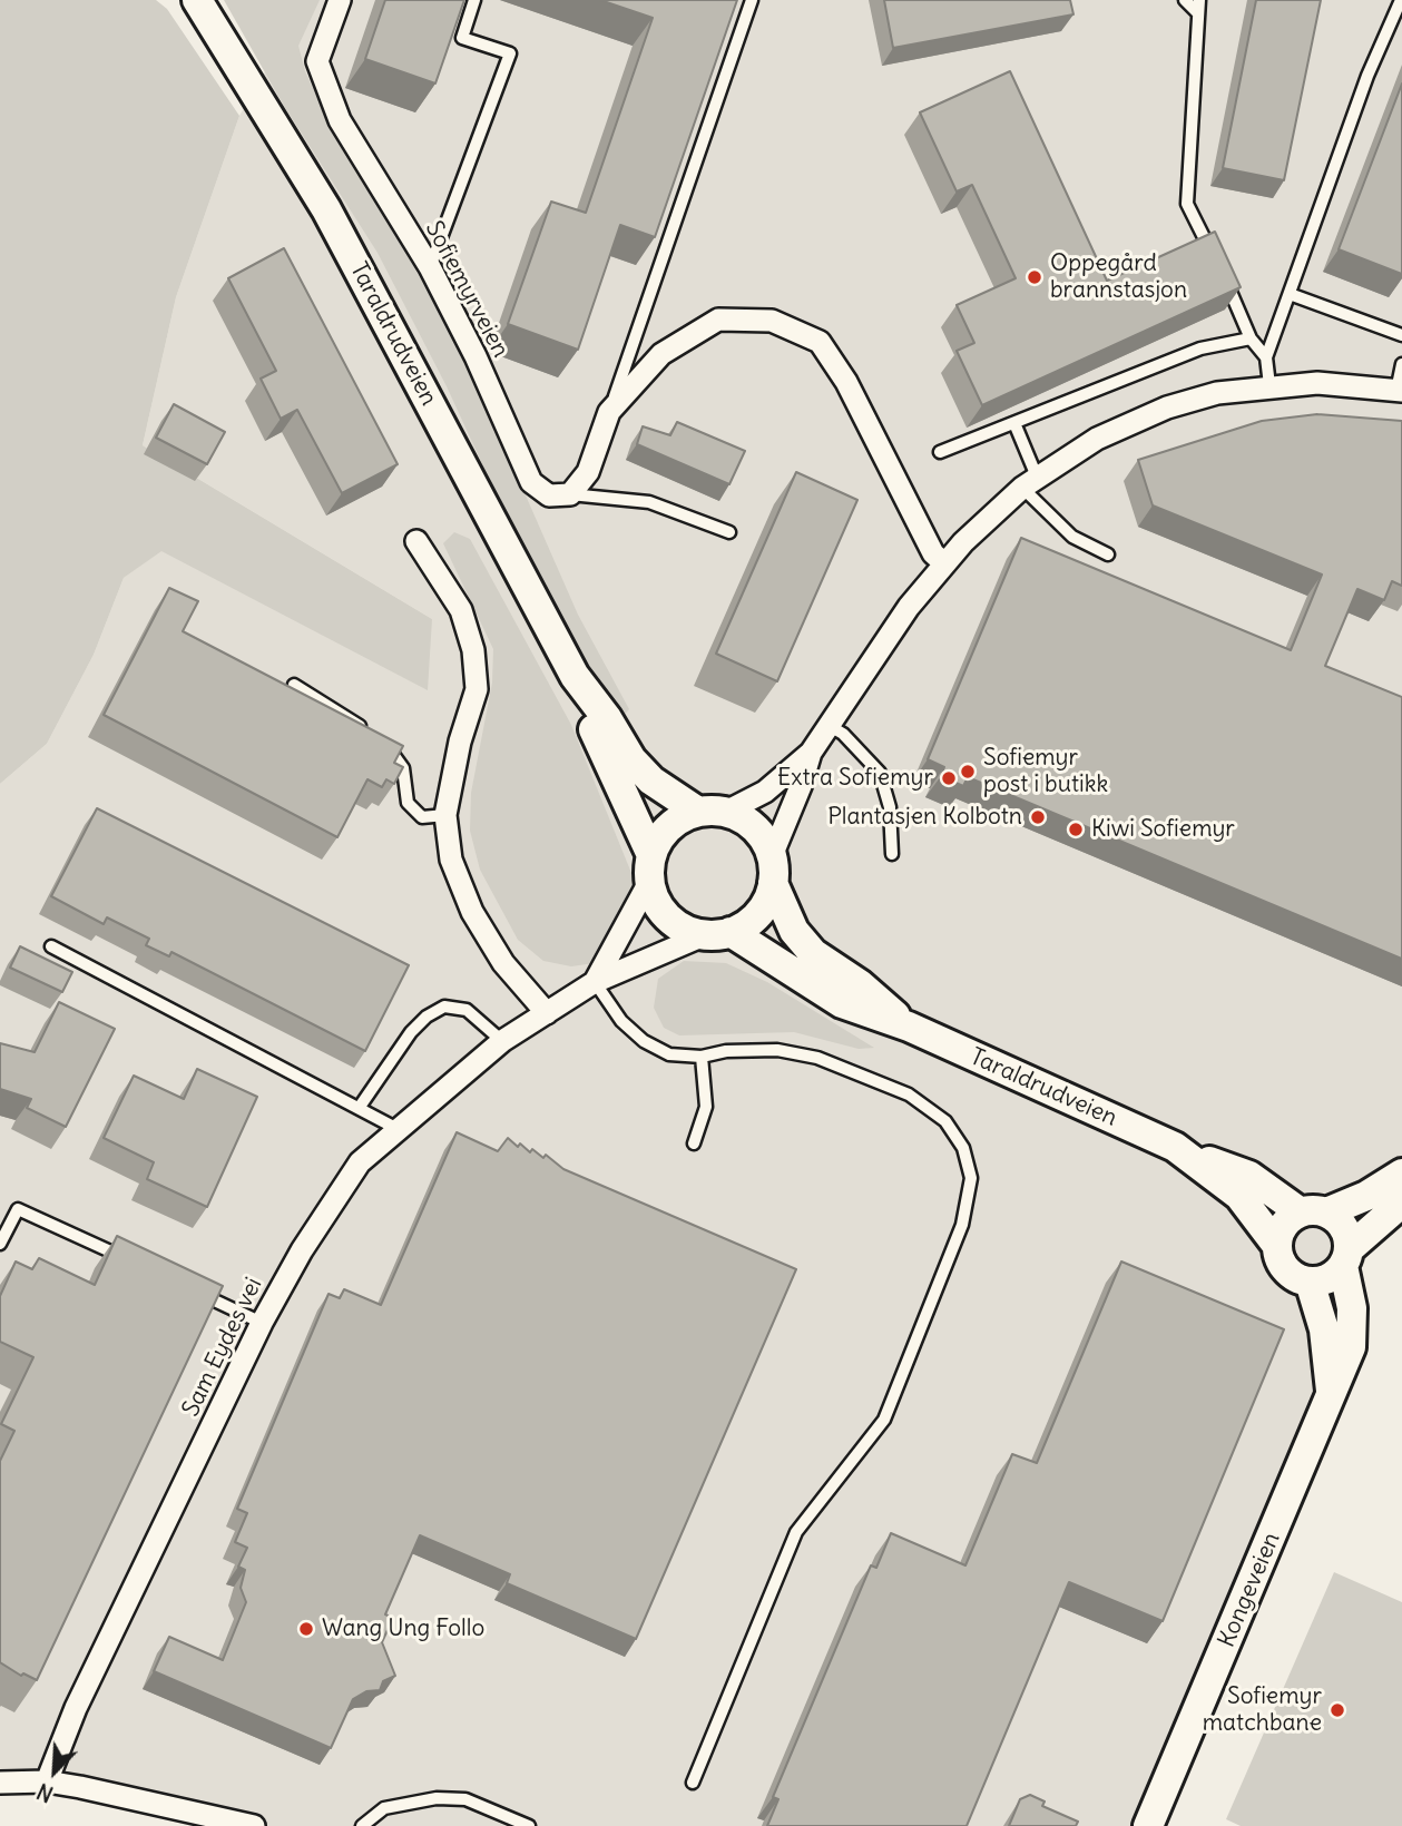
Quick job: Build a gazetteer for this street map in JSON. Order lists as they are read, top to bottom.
{
  "streets": {
    "main road": ["Taraldrudveien", "Kongeveien"],
    "street": ["Sofiemyrveien", "Sam Eydes vei"]
  },
  "crossings": [
    ["Taraldrudveien", "Sam Eydes vei"],
    ["Taraldrudveien", "Kongeveien"]
  ],
  "places": [
    "Oppegård brannstasjon",
    "Sofiemyr post i butikk",
    "Extra Sofiemyr",
    "Plantasjen Kolbotn",
    "Kiwi Sofiemyr",
    "Wang Ung Follo",
    "Sofiemyr matchbane"
  ],
  "north": "bottom left"
}
